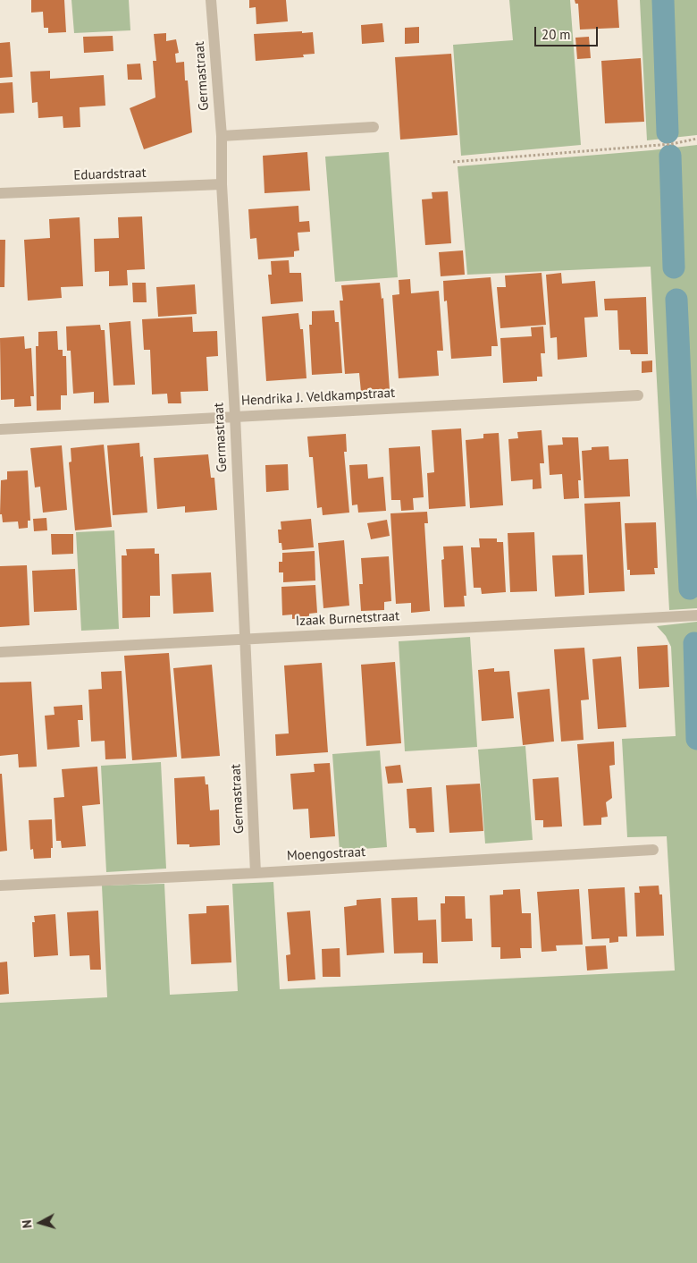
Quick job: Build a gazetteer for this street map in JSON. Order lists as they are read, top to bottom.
{
  "streets": {
    "street": [
      "Germastraat",
      "Eduardstraat",
      "Hendrika J. Veldkampstraat",
      "Izaak Burnetstraat",
      "Moengostraat"
    ]
  },
  "crossings": [
    ["Germastraat", "Eduardstraat"],
    ["Germastraat", "Hendrika J. Veldkampstraat"],
    ["Germastraat", "Izaak Burnetstraat"],
    ["Germastraat", "Moengostraat"]
  ],
  "scale_bar": "20 m",
  "north": "left"
}
